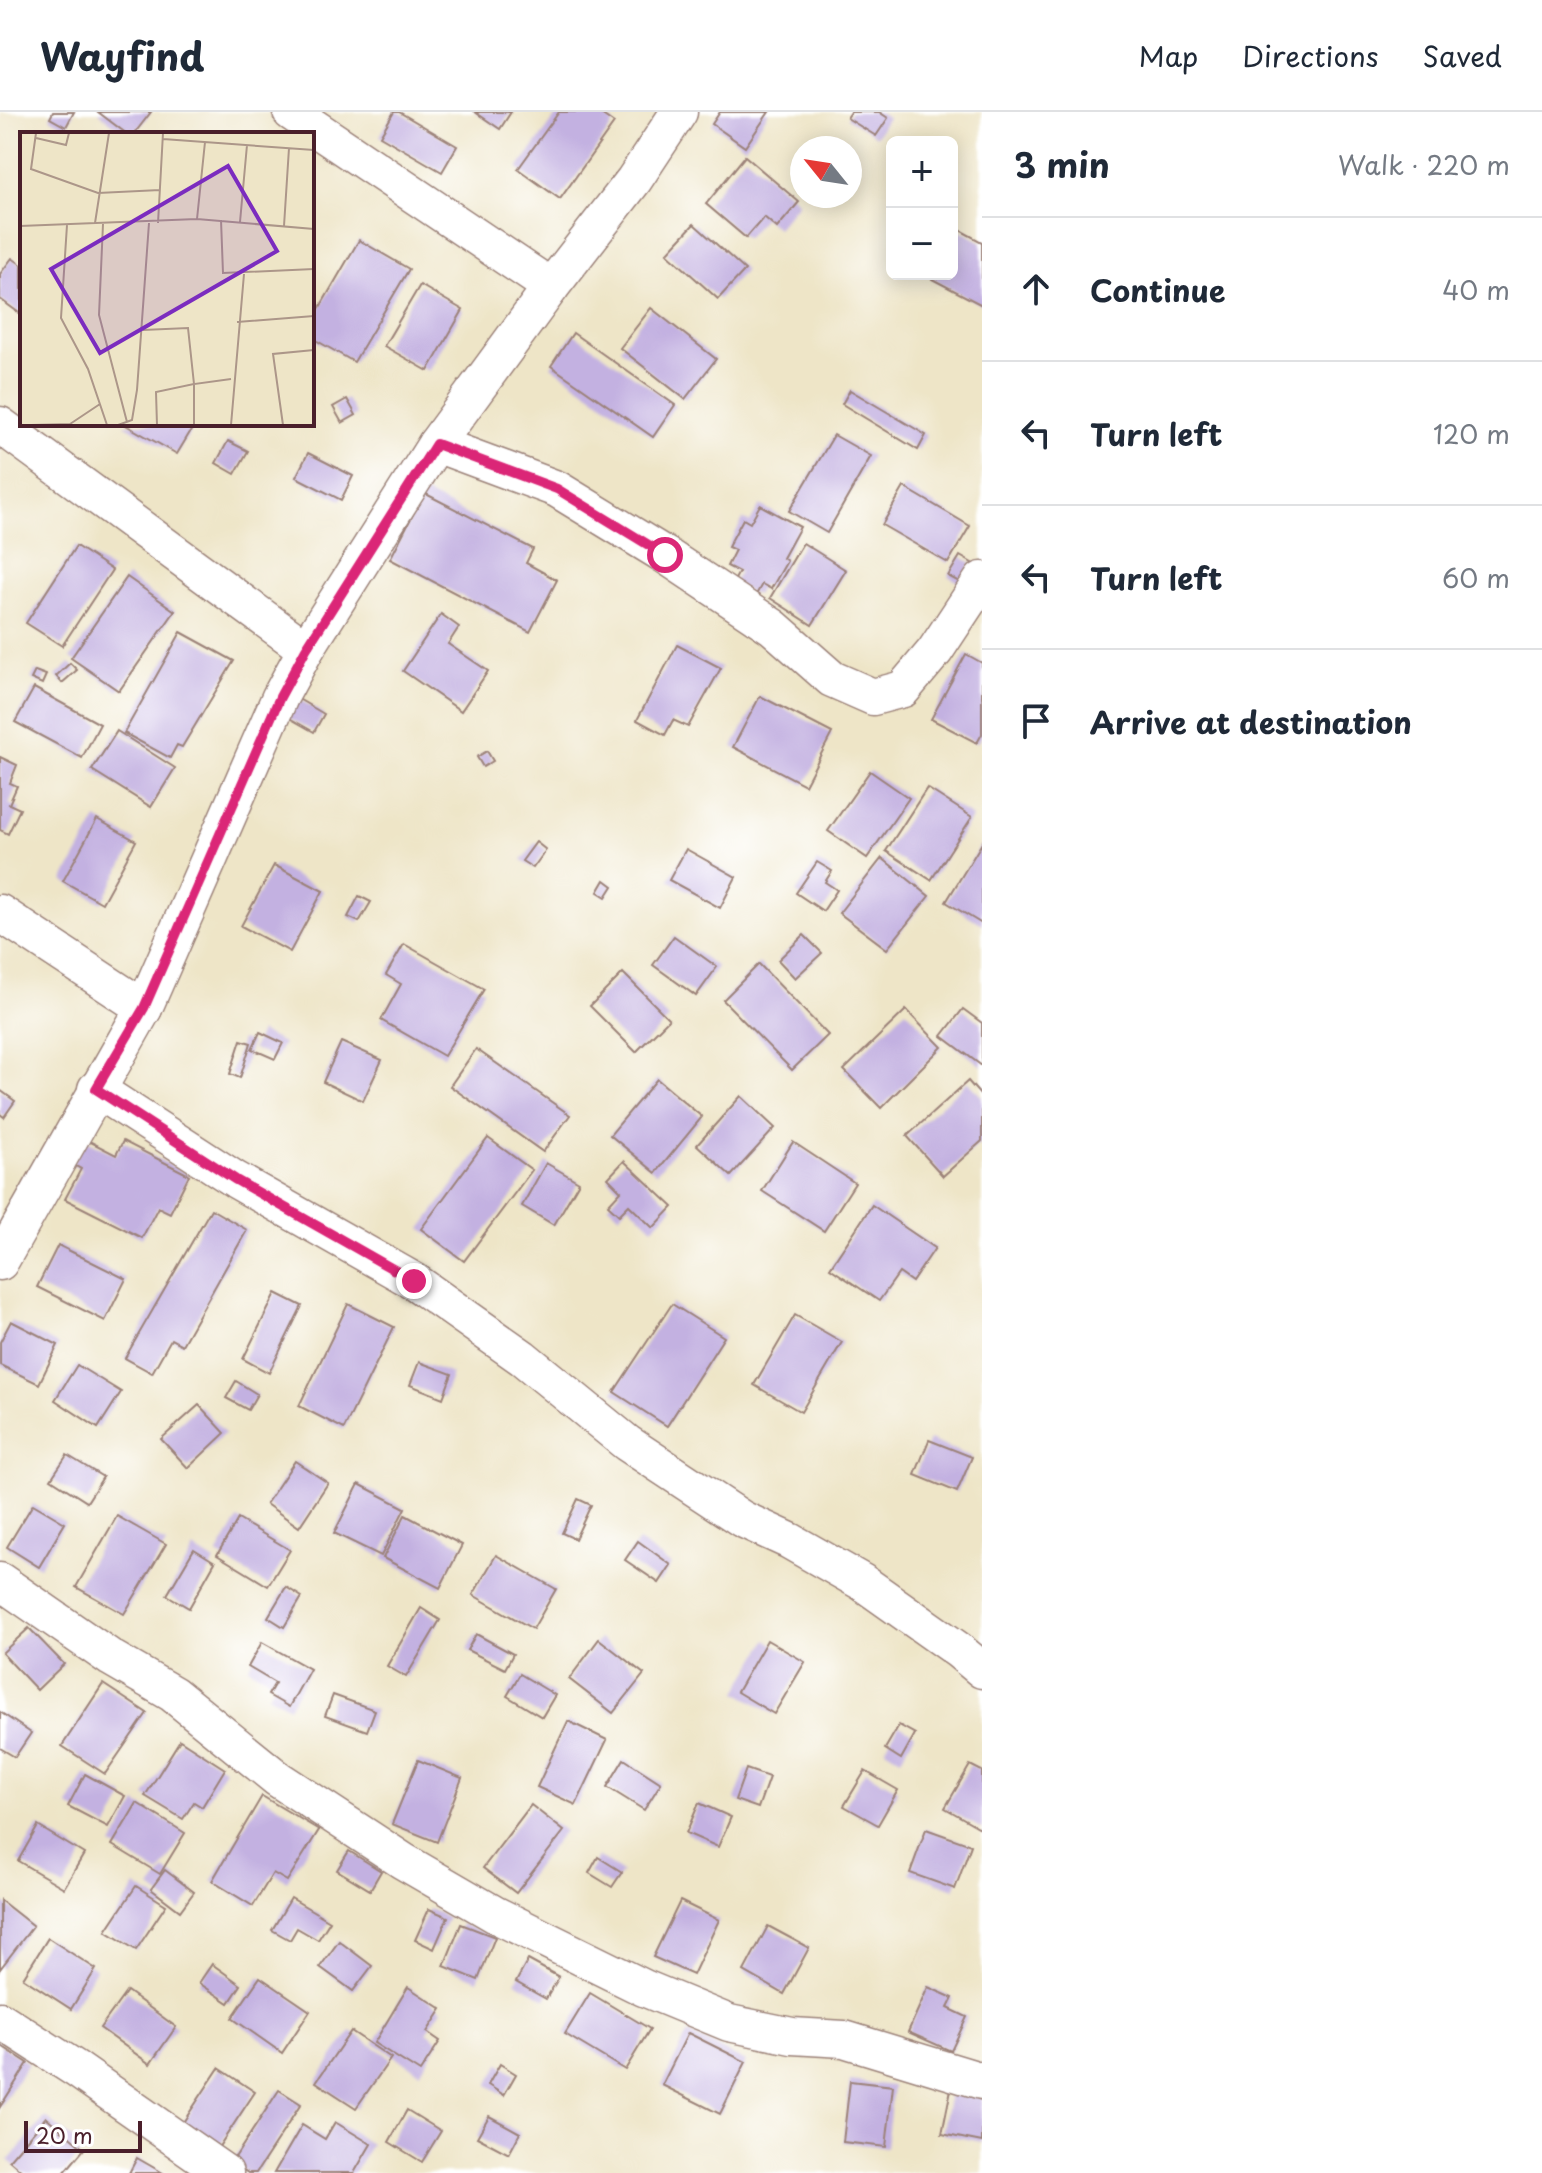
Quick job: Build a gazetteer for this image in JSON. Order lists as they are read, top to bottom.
{
  "scale_bar": "20 m",
  "north": "top left",
  "page": {
    "header": "Wayfind",
    "nav": ["Map", "Directions", "Saved"],
    "heading": ["3 min", "Walk · 220 m"],
    "map_buttons": ["+", "−"],
    "list": [
      ["Continue", "40 m"],
      ["Turn left", "120 m"],
      ["Turn left", "60 m"],
      "Arrive at destination"
    ],
    "scale": "20 m"
  }
}
